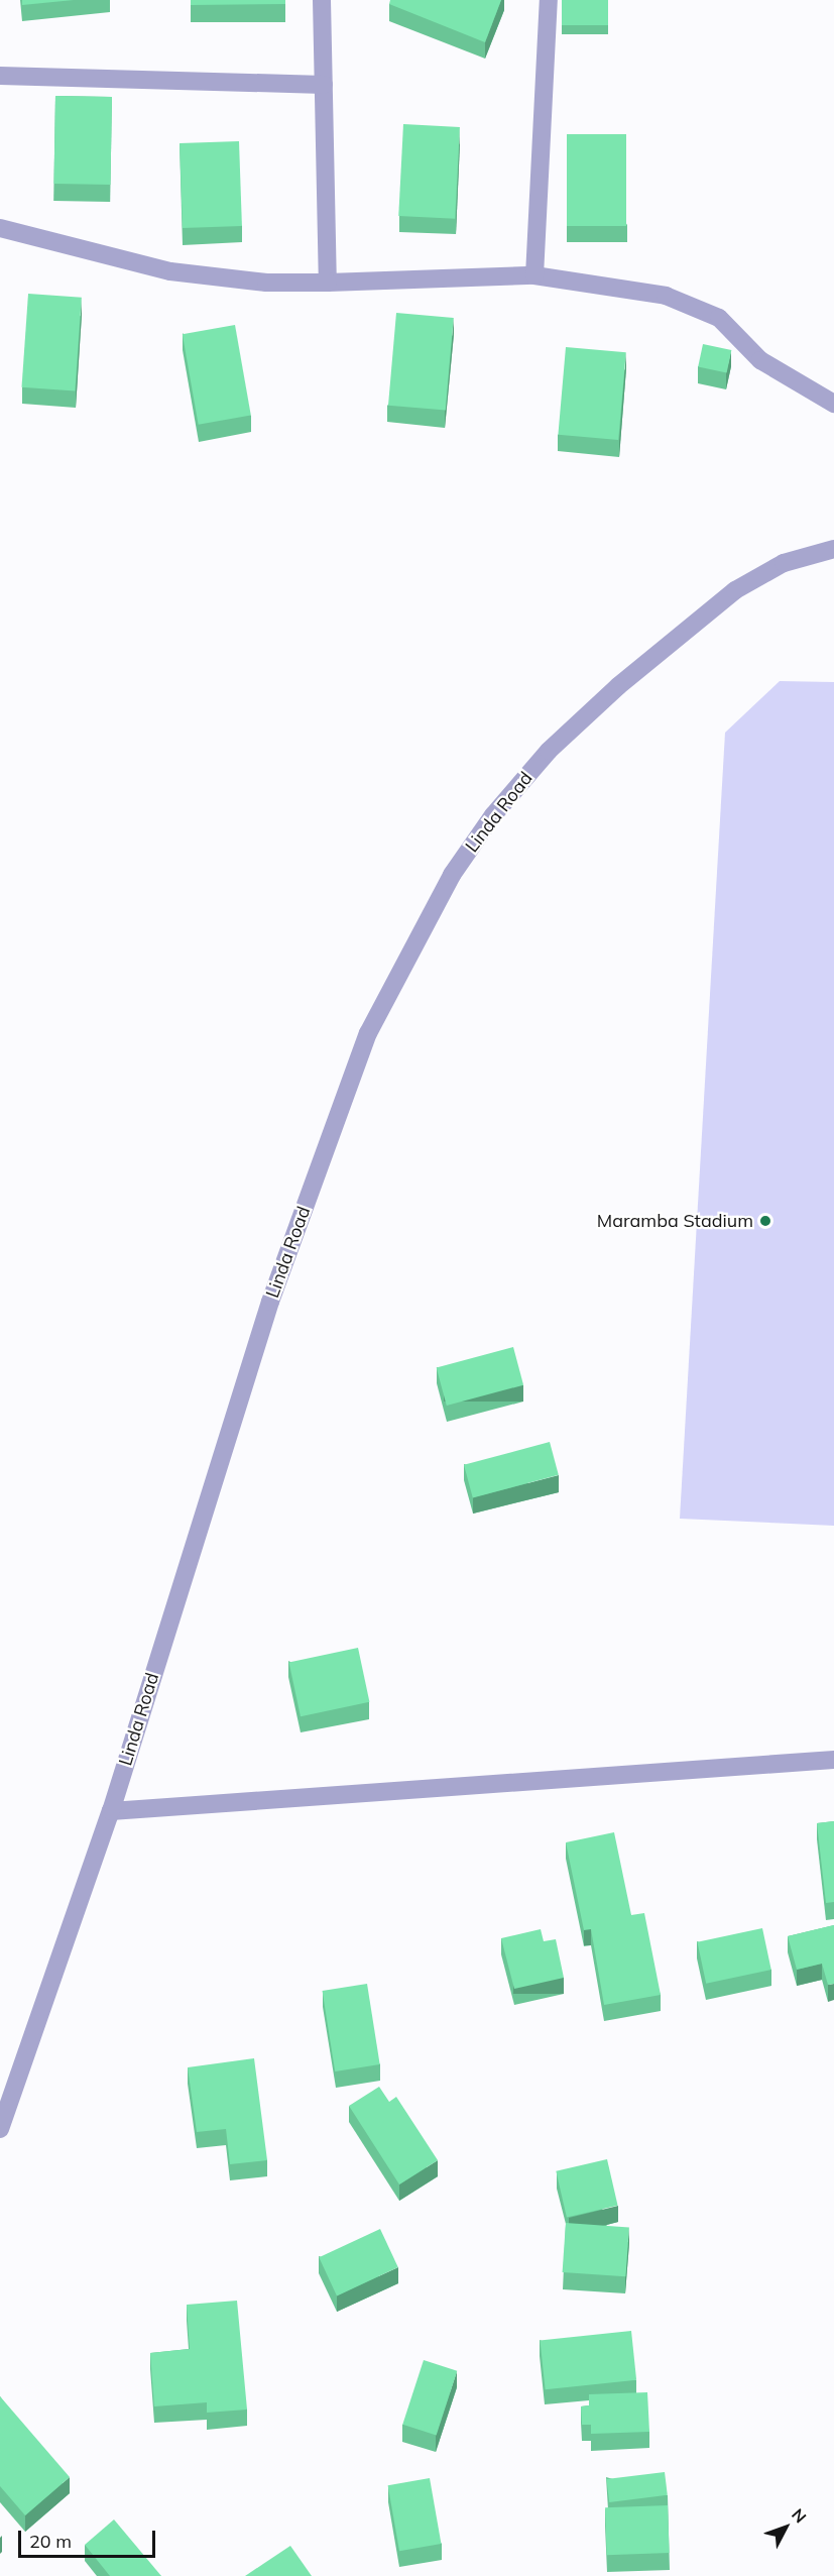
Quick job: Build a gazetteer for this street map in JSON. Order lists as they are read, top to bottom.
{
  "streets": {
    "street": ["Linda Road"]
  },
  "places": ["Maramba Stadium"],
  "scale_bar": "20 m",
  "north": "top right"
}
